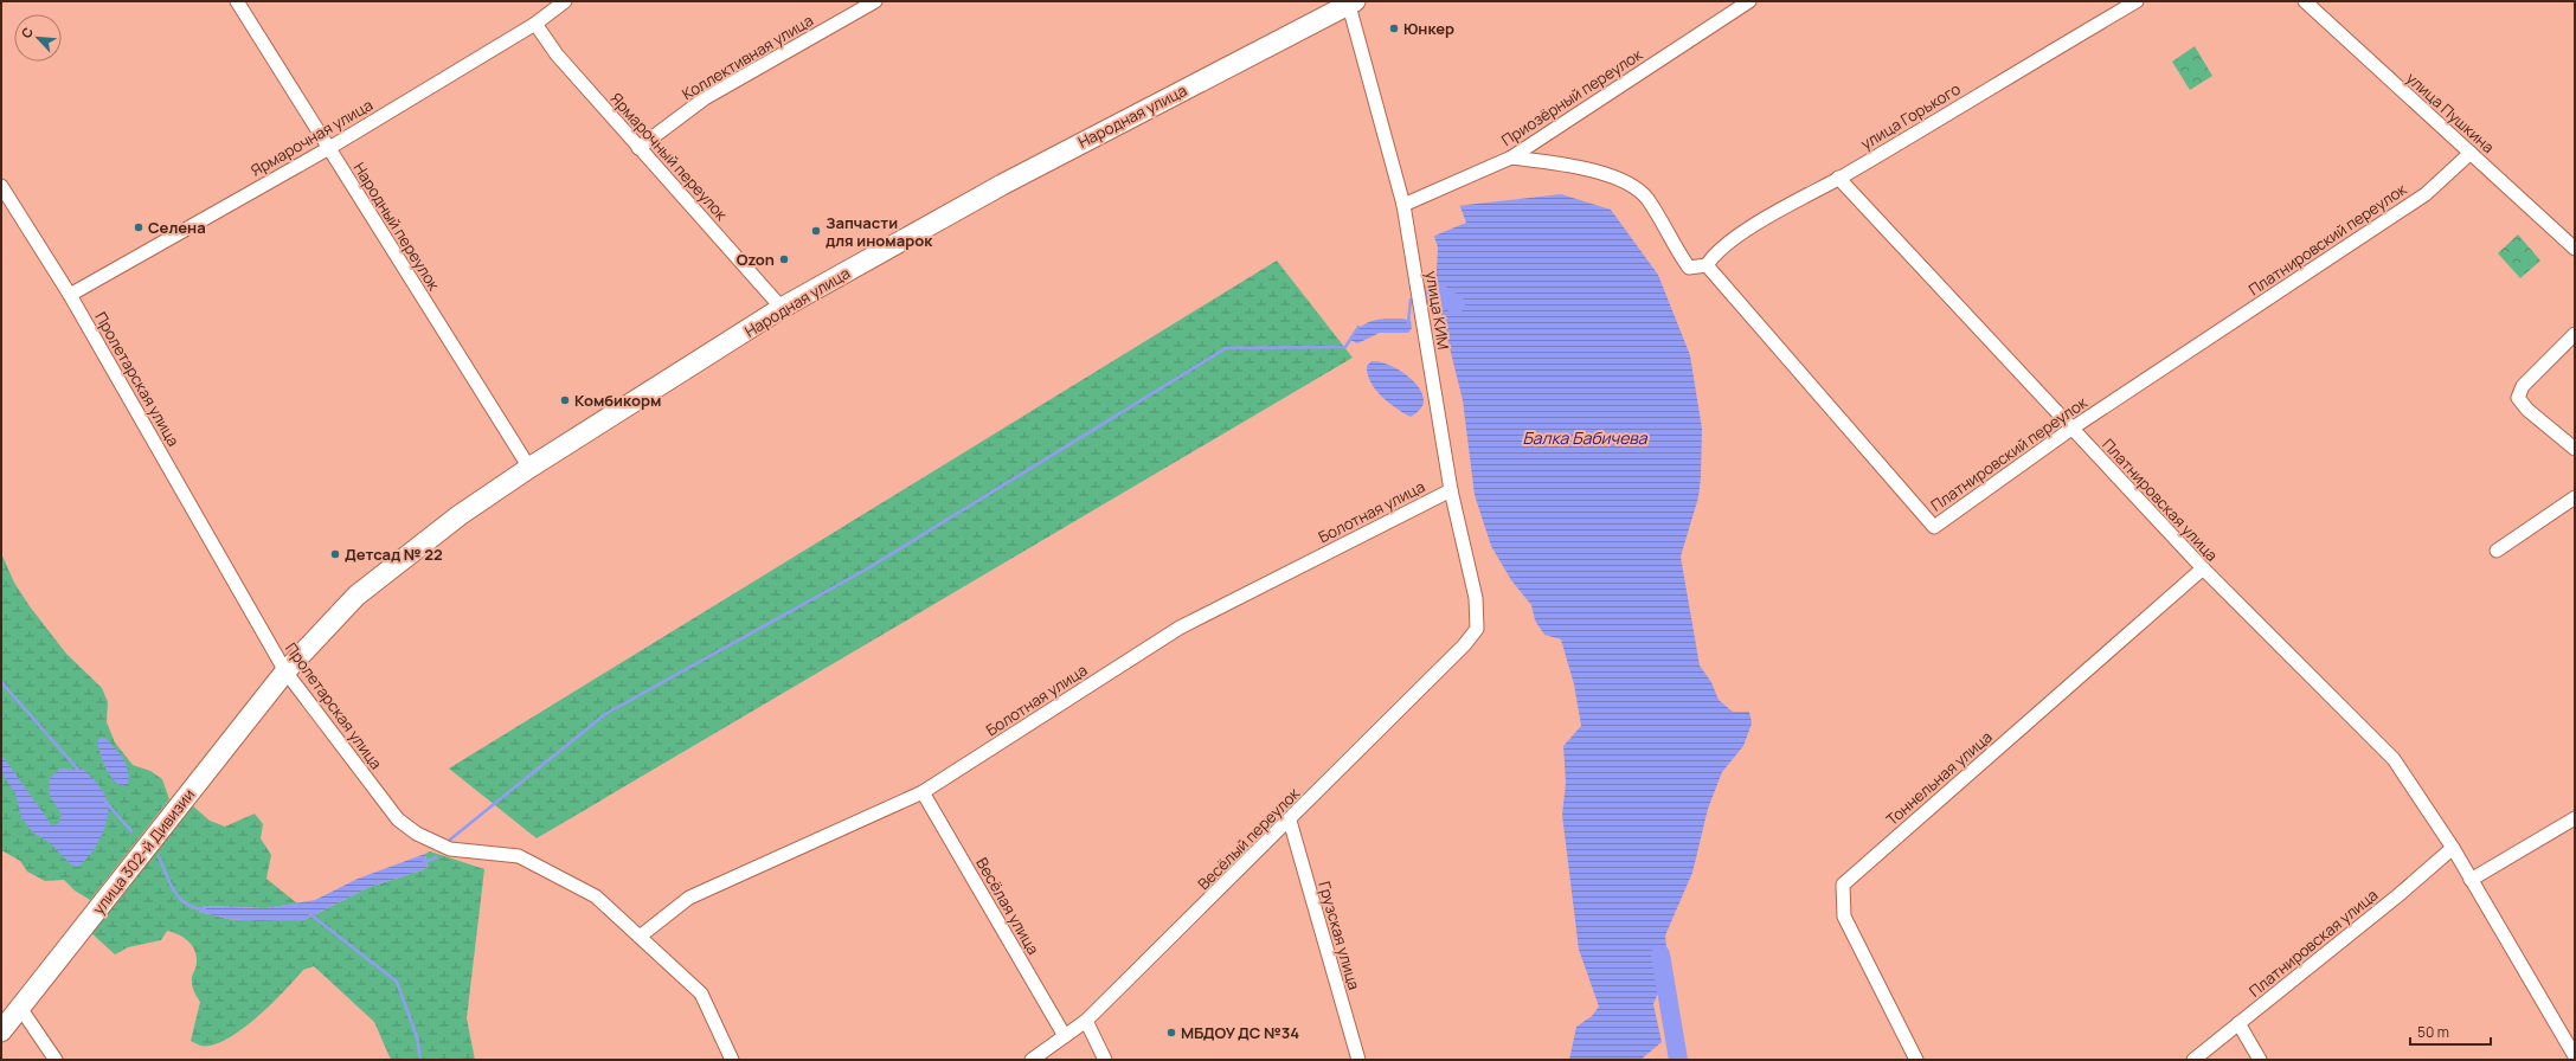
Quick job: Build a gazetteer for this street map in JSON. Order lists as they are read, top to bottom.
{
  "streets": {
    "main road": ["Народная улица", "улица 302-й Дивизии"],
    "street": [
      "Коллективная улица",
      "Приозёрный переулок",
      "улица Пушкина",
      "улица Горького",
      "Ярмарочная улица",
      "Ярмарочный переулок",
      "Народный переулок",
      "Платнировский переулок",
      "улица КИМ",
      "Пролетарская улица",
      "Платнировская улица",
      "Болотная улица",
      "Тоннельная улица",
      "Весёлый переулок",
      "Весёлая улица",
      "Грузская улица"
    ]
  },
  "crossings": [
    ["Коллективная улица", "Ярмарочный переулок"],
    ["Приозёрный переулок", "улица КИМ"],
    ["улица Пушкина", "Платнировский переулок"],
    ["Народная улица", "Ярмарочный переулок"],
    ["Народная улица", "Народный переулок"],
    ["Народная улица", "улица КИМ"],
    ["Народная улица", "Пролетарская улица"],
    ["Народная улица", "улица 302-й Дивизии"],
    ["улица Горького", "Платнировский переулок"],
    ["улица Горького", "Платнировская улица"],
    ["Ярмарочная улица", "Ярмарочный переулок"],
    ["Ярмарочная улица", "Народный переулок"],
    ["Ярмарочная улица", "Пролетарская улица"],
    ["Платнировский переулок", "Платнировская улица"],
    ["улица КИМ", "Болотная улица"],
    ["улица КИМ", "Весёлый переулок"],
    ["Пролетарская улица", "Болотная улица"],
    ["Пролетарская улица", "улица 302-й Дивизии"],
    ["Платнировская улица", "Тоннельная улица"],
    ["Болотная улица", "Весёлая улица"],
    ["Весёлый переулок", "Весёлая улица"],
    ["Весёлый переулок", "Грузская улица"]
  ],
  "water": ["Балка Бабичева"],
  "places": [
    "Юнкер",
    "Селена",
    "Запчасти для иномарок",
    "Ozon",
    "Комбикорм",
    "Детсад № 22",
    "МБДОУ ДС №34"
  ],
  "scale_bar": "50 m",
  "north": "top left"
}
